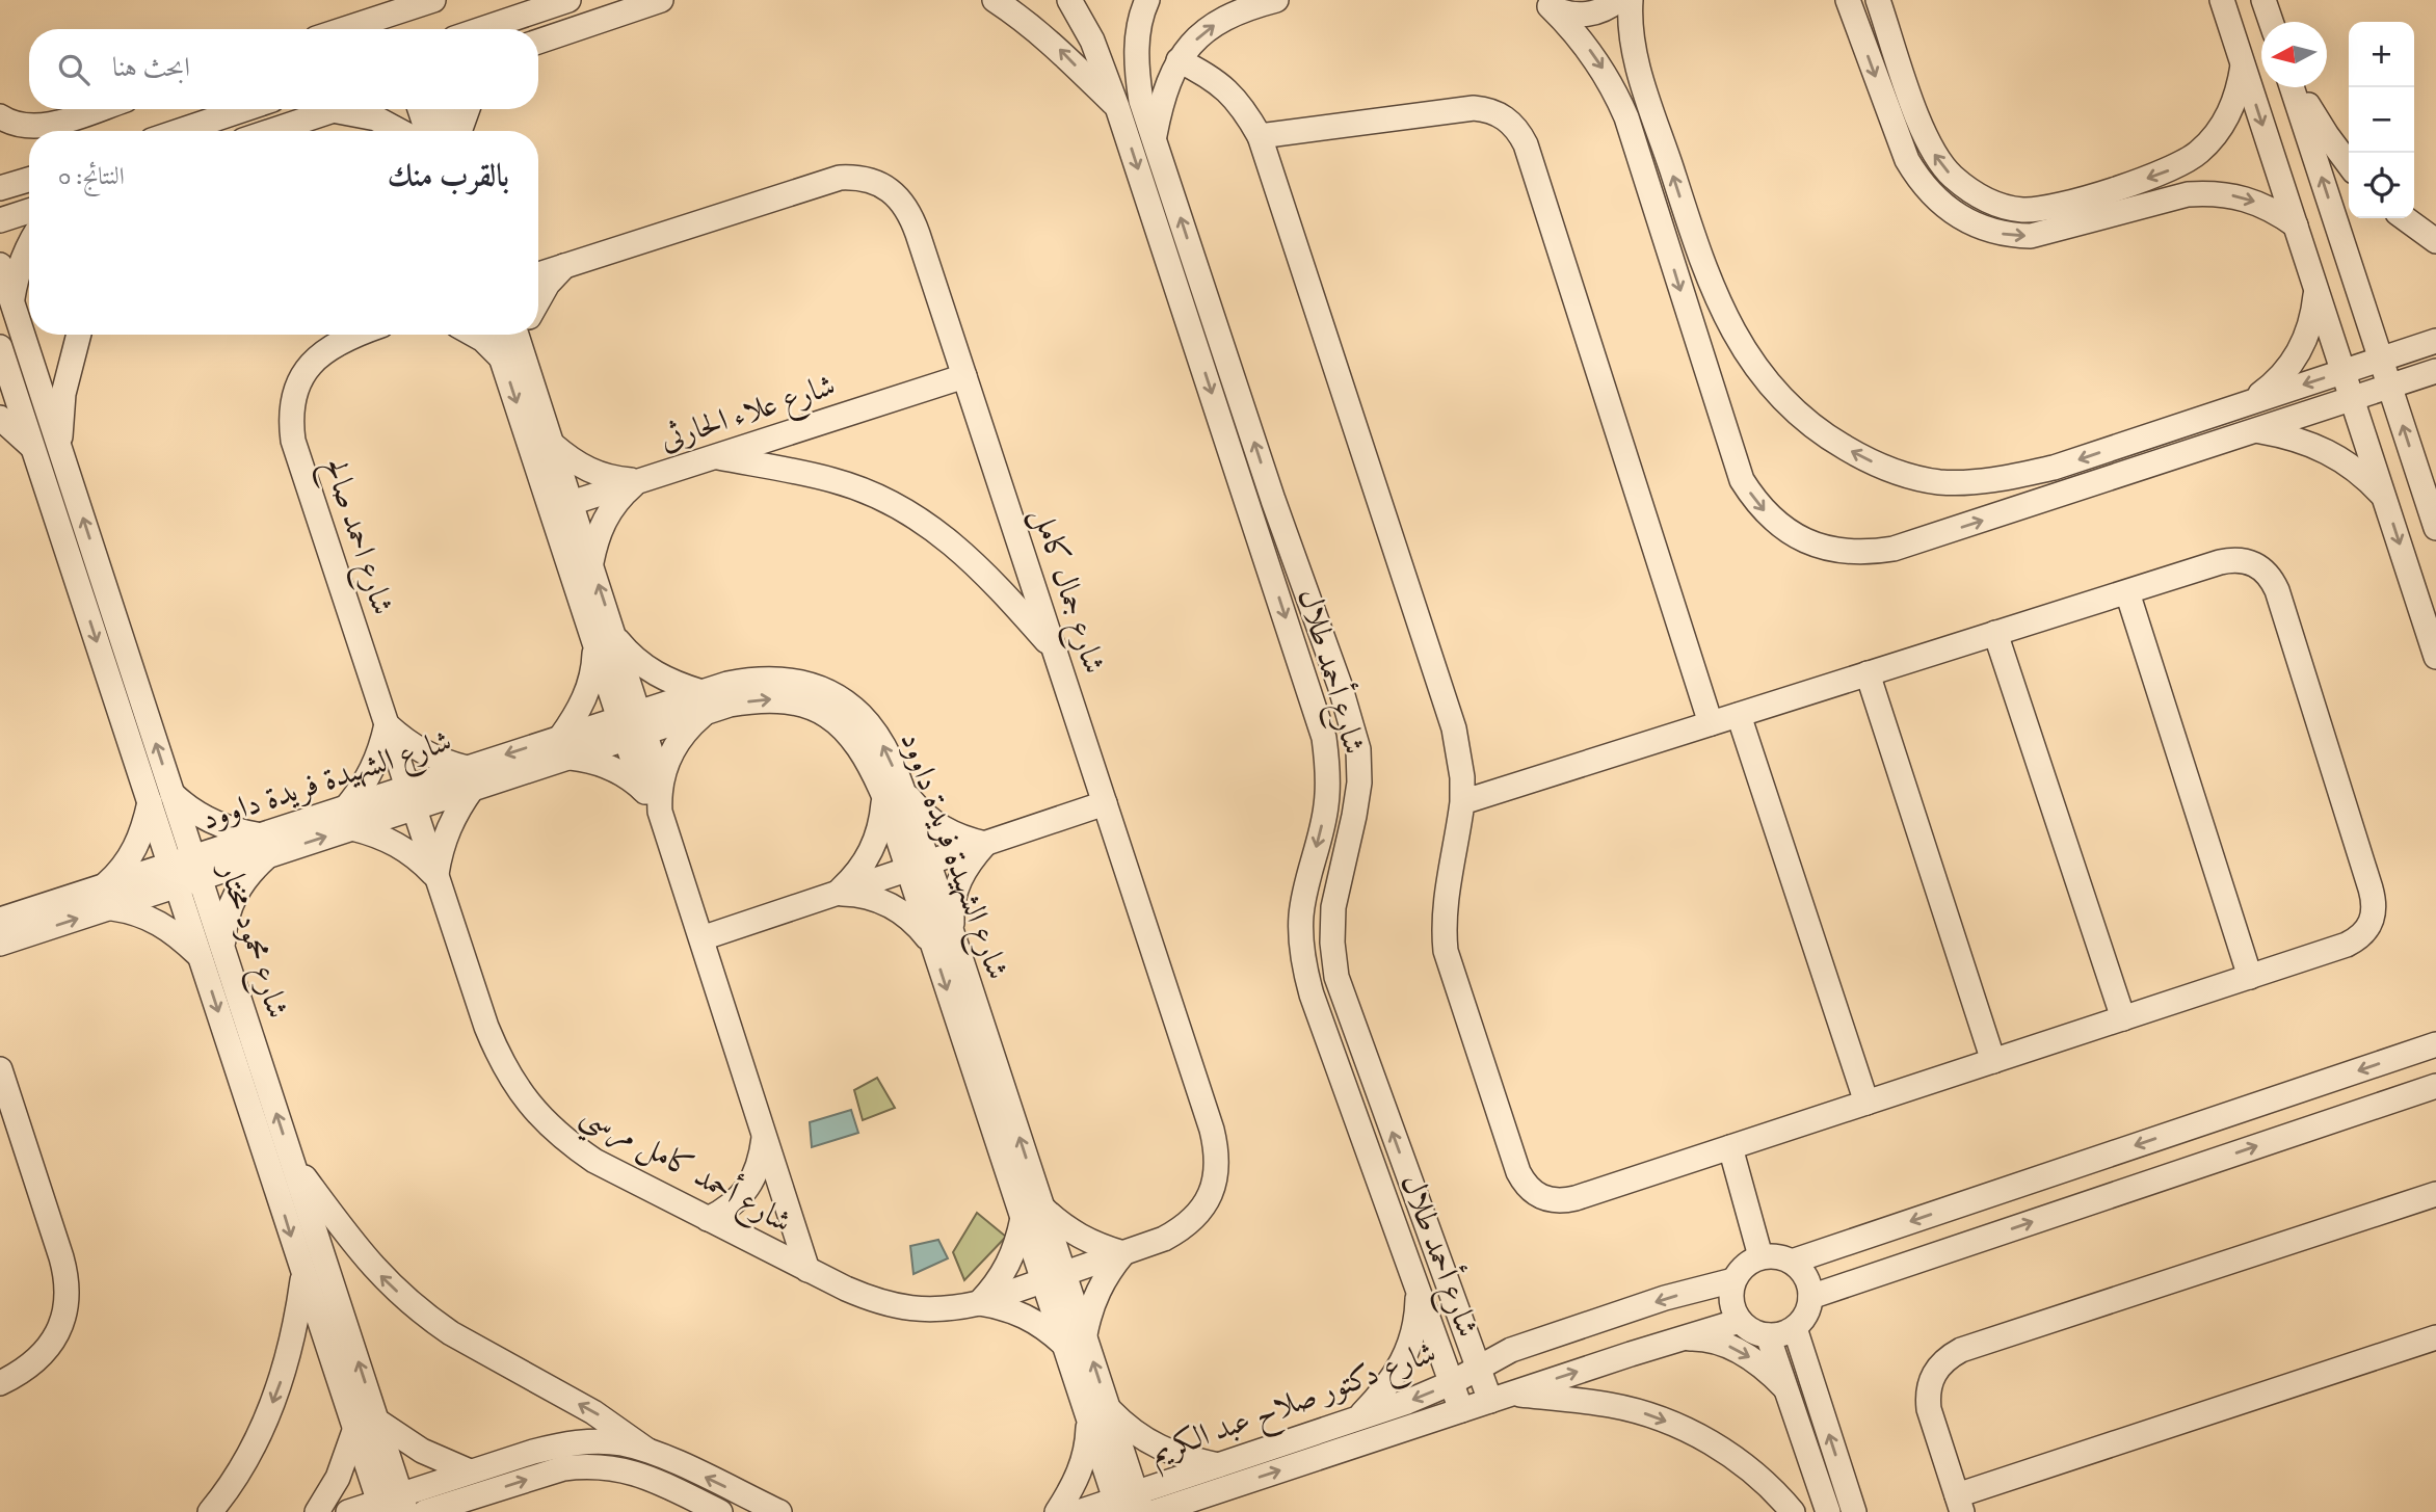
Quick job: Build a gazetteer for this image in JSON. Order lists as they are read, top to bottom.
{
  "streets": {
    "street": [
      "شارع علاء الحارثى",
      "شارع احمد صالح",
      "شارع جمال كامل",
      "شارع أحمد طلال",
      "شارع الشهيدة فريدة داوود",
      "شارع محمود مختار",
      "شارع أحمد كامل مرسي",
      "شارع دكتور صلاح عبد الكريم"
    ]
  },
  "crossings": [
    ["شارع علاء الحارثى", "شارع جمال كامل"],
    ["شارع احمد صالح", "شارع الشهيدة فريدة داوود"],
    ["شارع احمد صالح", "شارع أحمد كامل مرسي"],
    ["شارع جمال كامل", "شارع الشهيدة فريدة داوود"],
    ["شارع جمال كامل", "شارع أحمد كامل مرسي"],
    ["شارع أحمد طلال", "شارع دكتور صلاح عبد الكريم"],
    ["شارع الشهيدة فريدة داوود", "شارع محمود مختار"],
    ["شارع الشهيدة فريدة داوود", "شارع أحمد كامل مرسي"],
    ["شارع الشهيدة فريدة داوود", "شارع دكتور صلاح عبد الكريم"]
  ],
  "north": "left",
  "page": {
    "map_buttons": ["+", "−"],
    "search": "ابحث هنا",
    "heading": ["بالقرب منك", "النتائج: 0"]
  }
}
